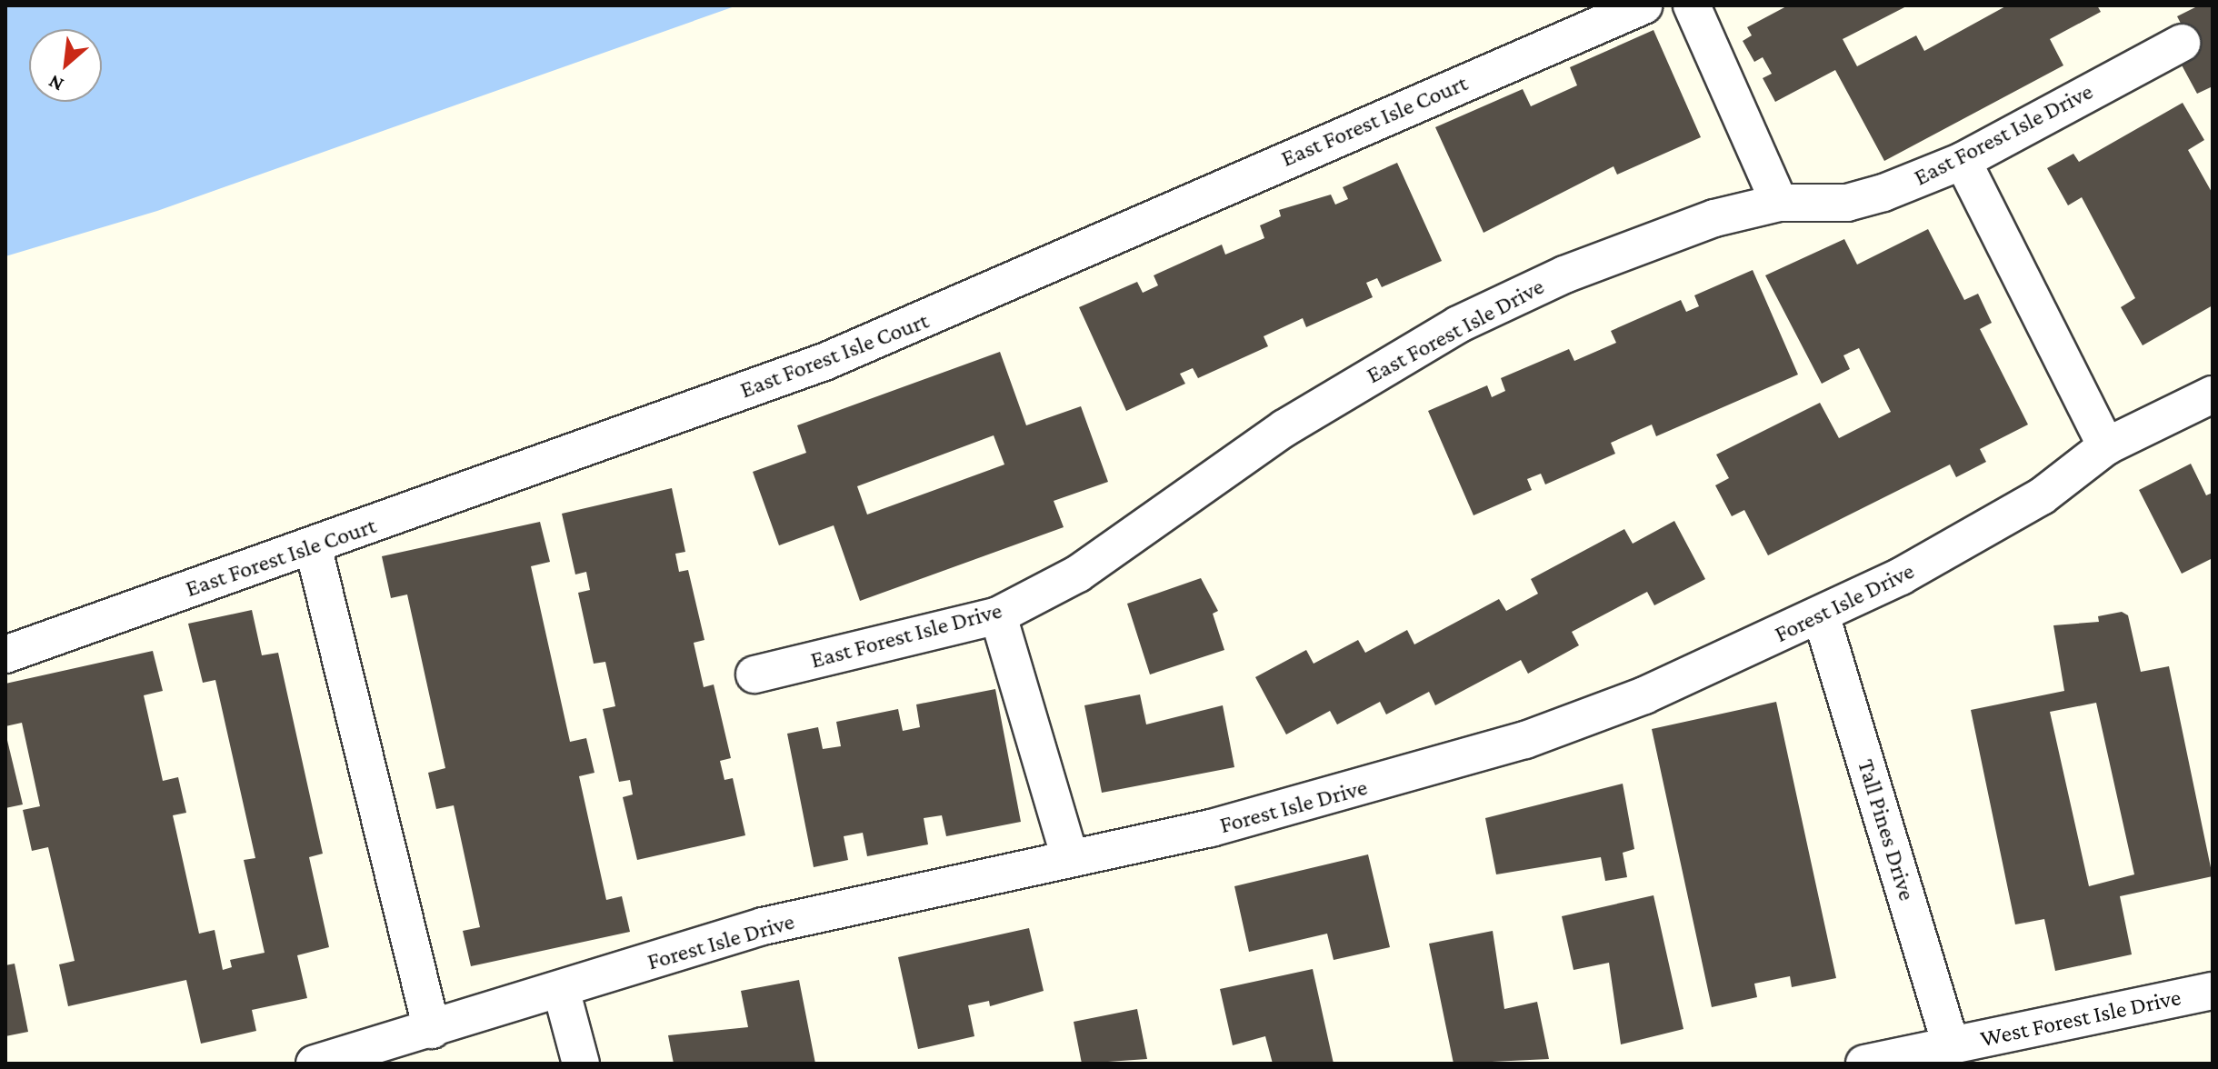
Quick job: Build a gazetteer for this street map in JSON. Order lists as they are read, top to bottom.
{
  "streets": {
    "street": [
      "East Forest Isle Court",
      "East Forest Isle Drive",
      "Forest Isle Drive",
      "Tall Pines Drive",
      "West Forest Isle Drive"
    ]
  },
  "crossings": [
    ["Forest Isle Drive", "Tall Pines Drive"],
    ["Tall Pines Drive", "West Forest Isle Drive"]
  ],
  "north": "bottom left"
}
